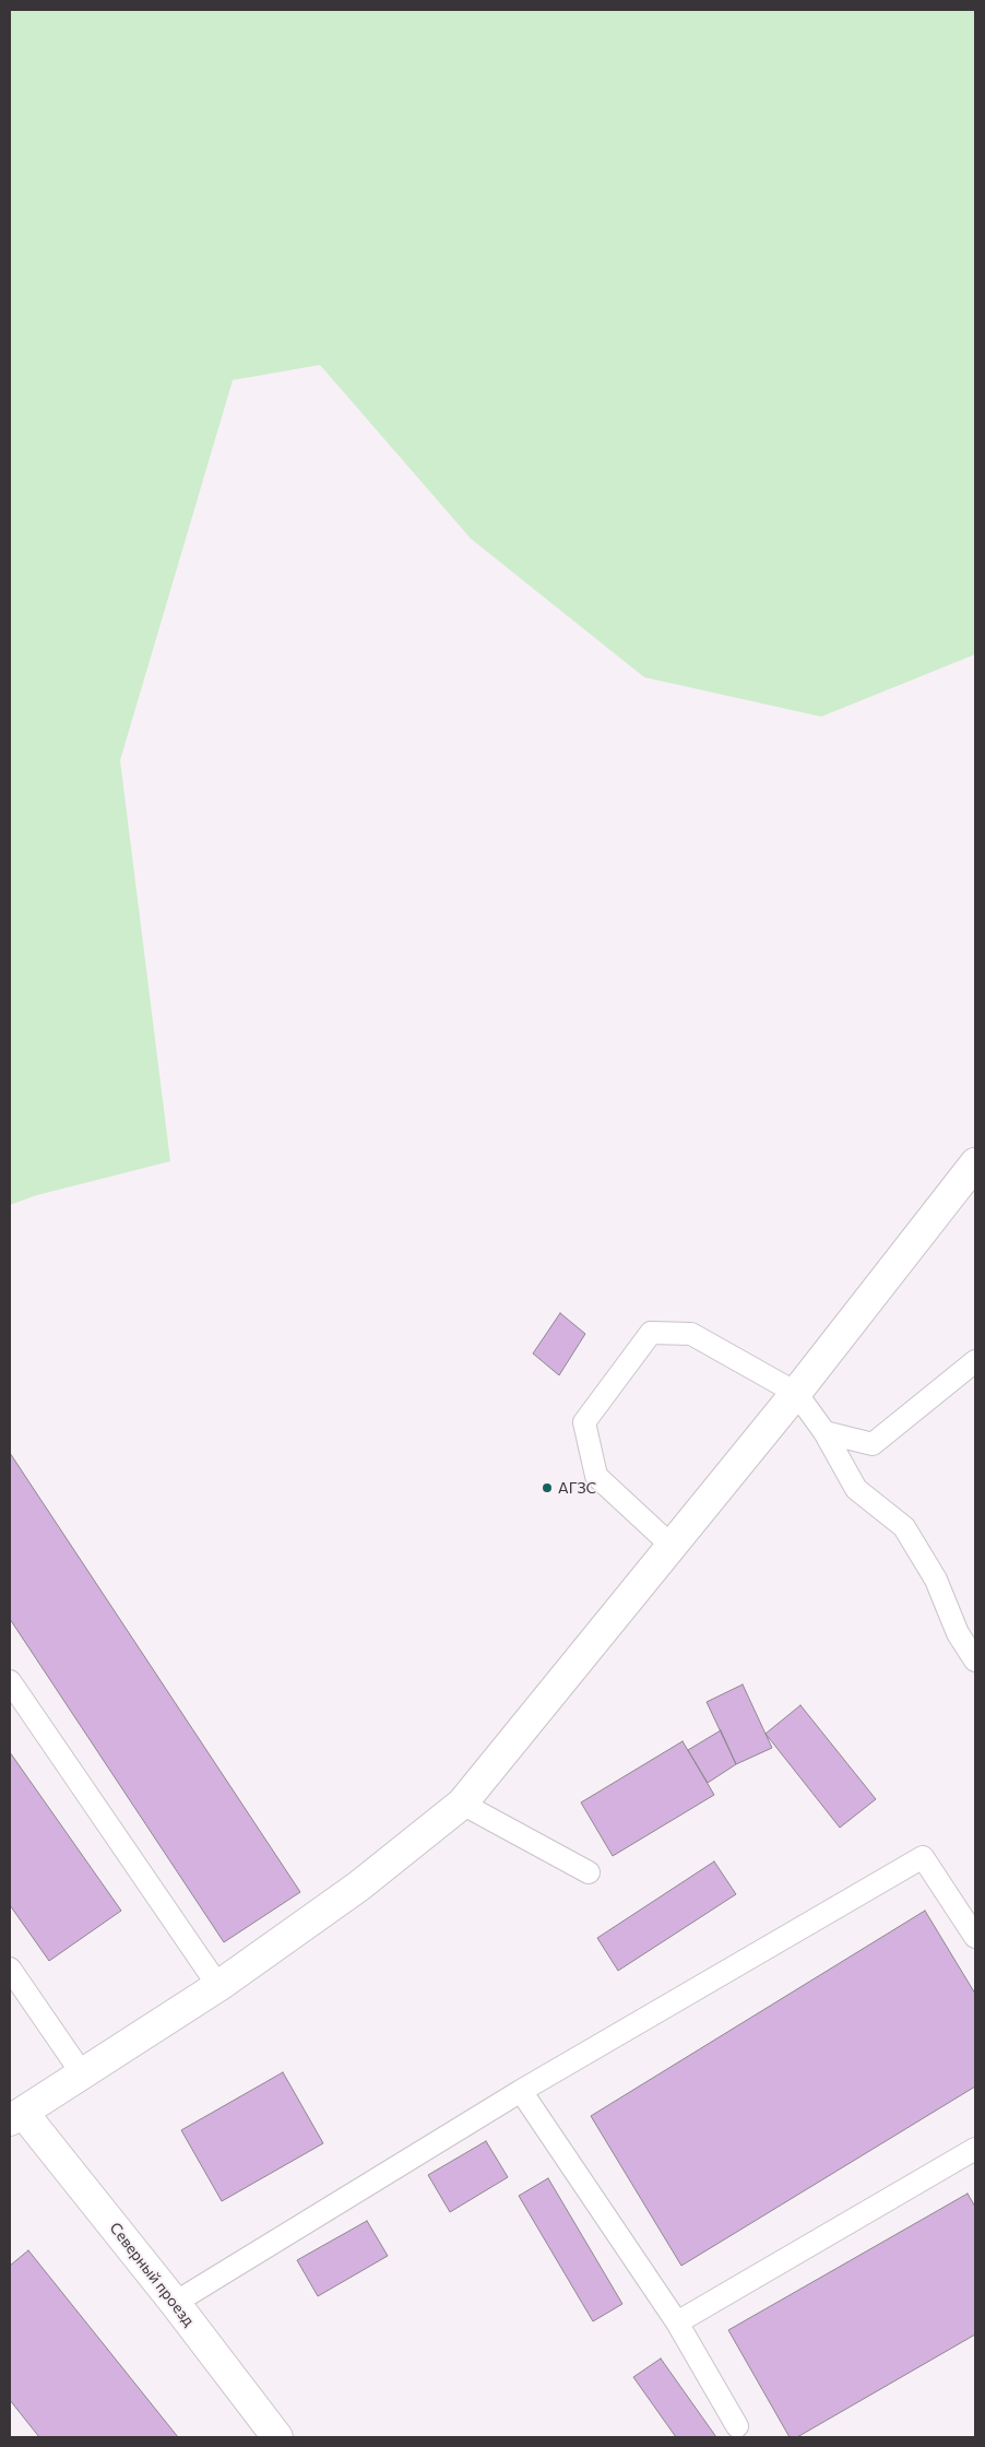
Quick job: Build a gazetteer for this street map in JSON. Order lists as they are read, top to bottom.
{
  "streets": {
    "street": ["Северный проезд"]
  },
  "places": ["АГЗС"]
}
